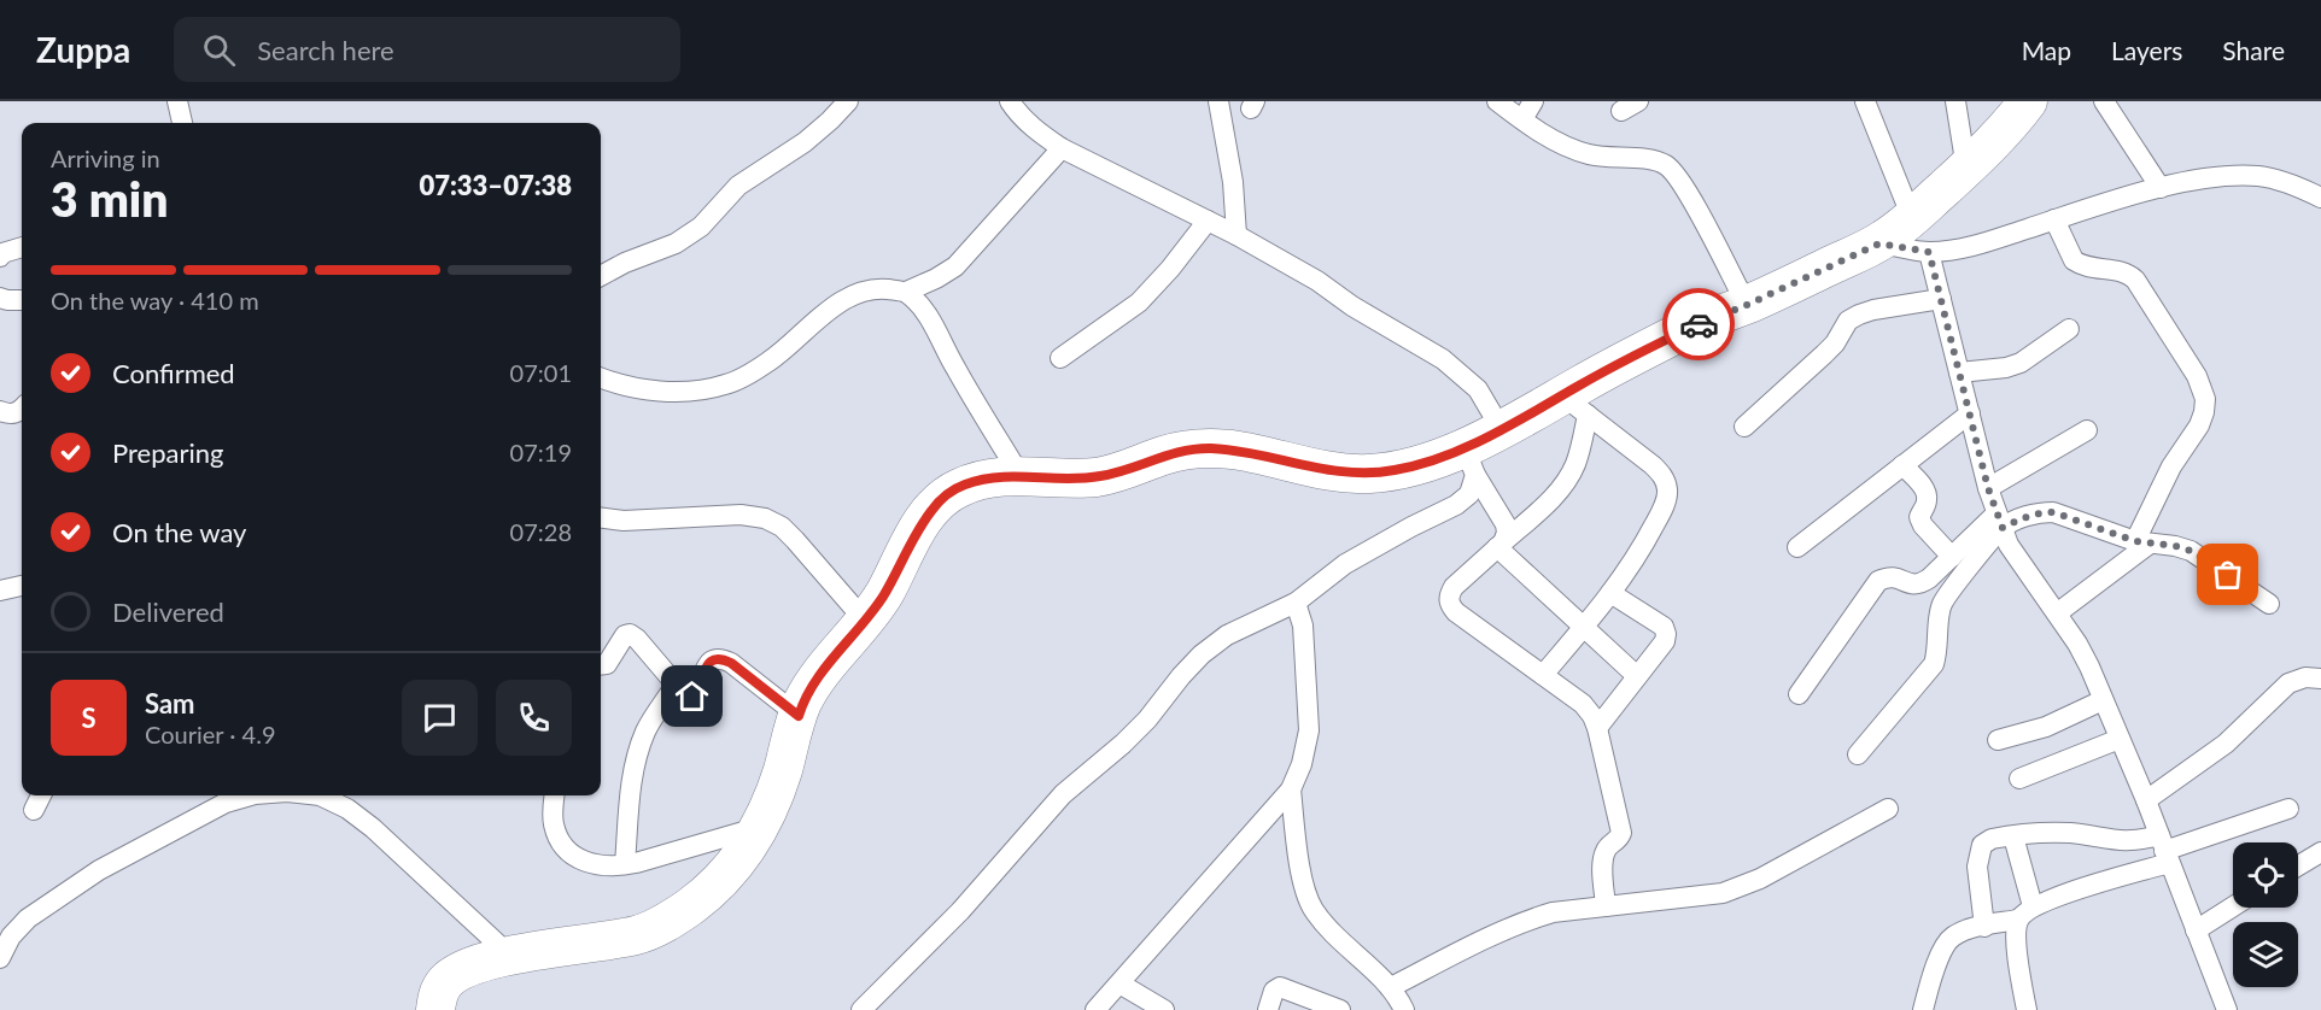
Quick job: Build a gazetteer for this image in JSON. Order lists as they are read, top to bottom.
{
  "page": {
    "header": "Zuppa",
    "search": "Search here",
    "nav": ["Map", "Layers", "Share"],
    "heading": ["3 min", "Arriving in", "07:33–07:38"],
    "panel": ["Sam", "Courier · 4.9"],
    "bar": "On the way · 410 m",
    "list": [
      ["Confirmed", "07:01"],
      ["Preparing", "07:19"],
      ["On the way", "07:28"],
      "Delivered"
    ],
    "round": "S"
  }
}
